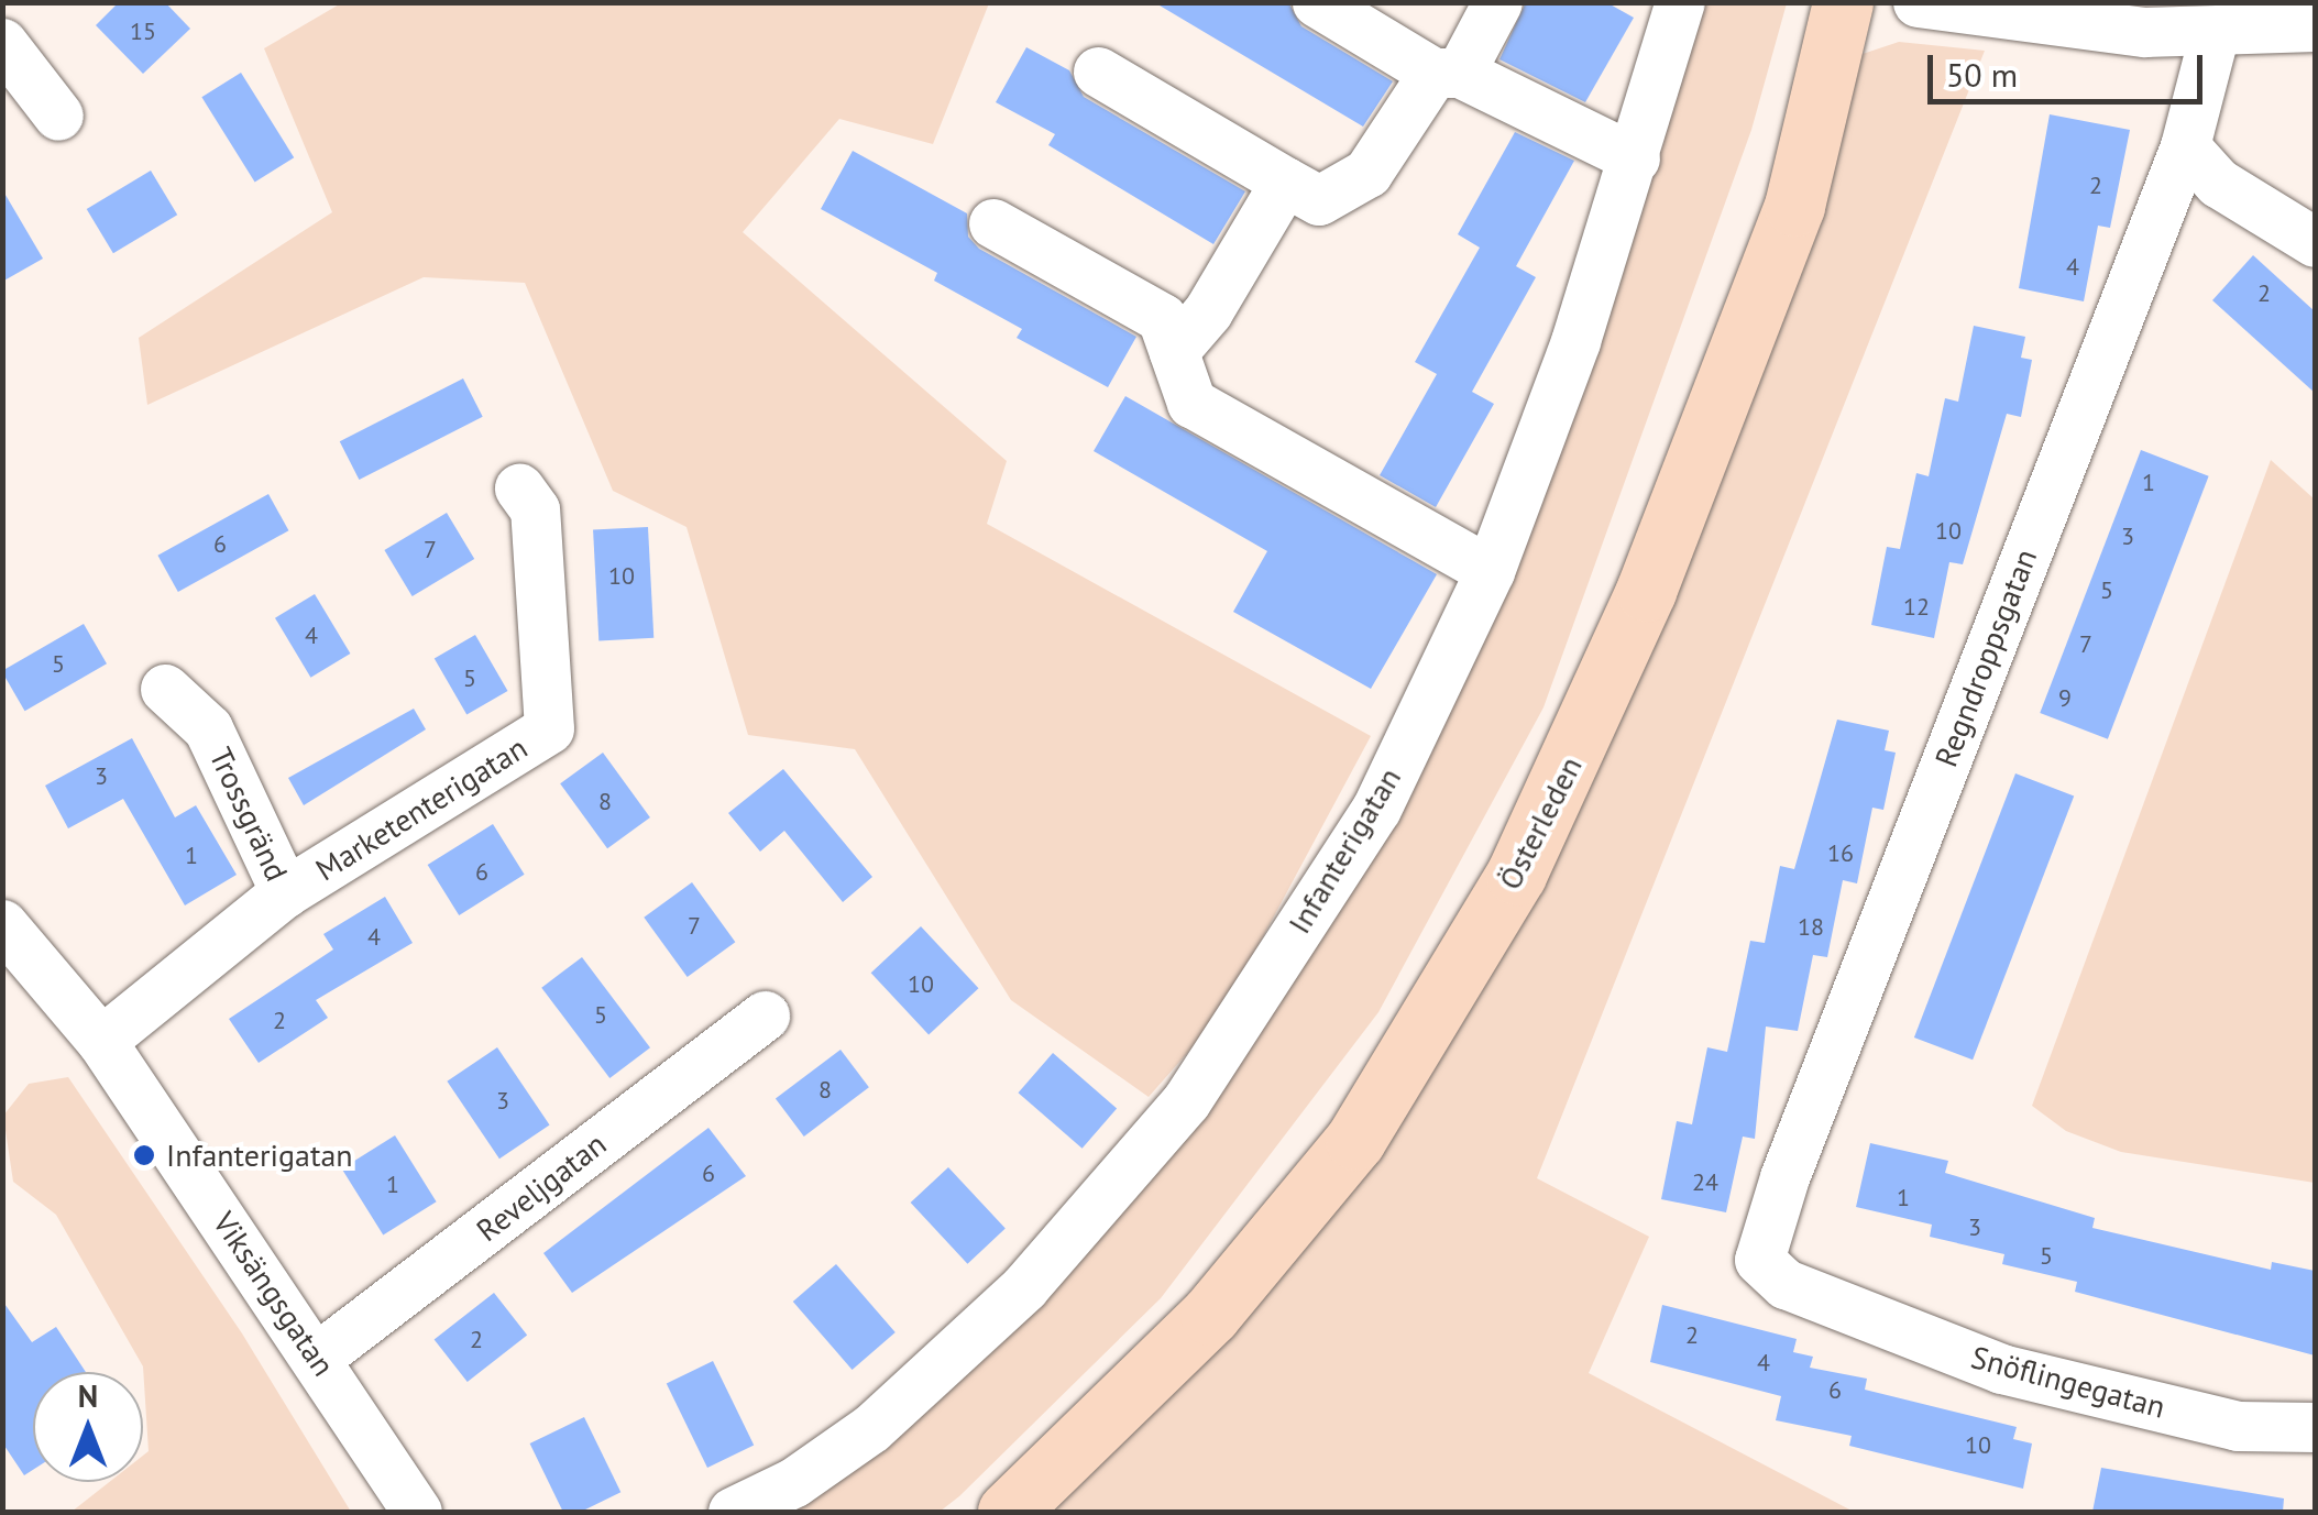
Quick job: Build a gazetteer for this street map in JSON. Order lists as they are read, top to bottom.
{
  "streets": {
    "main road": ["Österleden"],
    "street": [
      "Regndroppsgatan",
      "Marketenterigatan",
      "Trossgränd",
      "Infanterigatan",
      "Reveljgatan",
      "Viksängsgatan",
      "Snöflingegatan"
    ]
  },
  "crossings": [
    ["Regndroppsgatan", "Snöflingegatan"],
    ["Marketenterigatan", "Trossgränd"],
    ["Marketenterigatan", "Viksängsgatan"],
    ["Reveljgatan", "Viksängsgatan"]
  ],
  "places": ["Infanterigatan"],
  "house_numbers": [
    "15",
    "2",
    "4",
    "2",
    "1",
    "10",
    "3",
    "6",
    "7",
    "10",
    "5",
    "12",
    "4",
    "7",
    "5",
    "5",
    "9",
    "3",
    "8",
    "16",
    "1",
    "6",
    "7",
    "18",
    "4",
    "10",
    "5",
    "2",
    "8",
    "3",
    "6",
    "24",
    "1",
    "1",
    "3",
    "5",
    "2",
    "2",
    "4",
    "6",
    "10"
  ],
  "scale_bar": "50 m",
  "north": "top"
}
